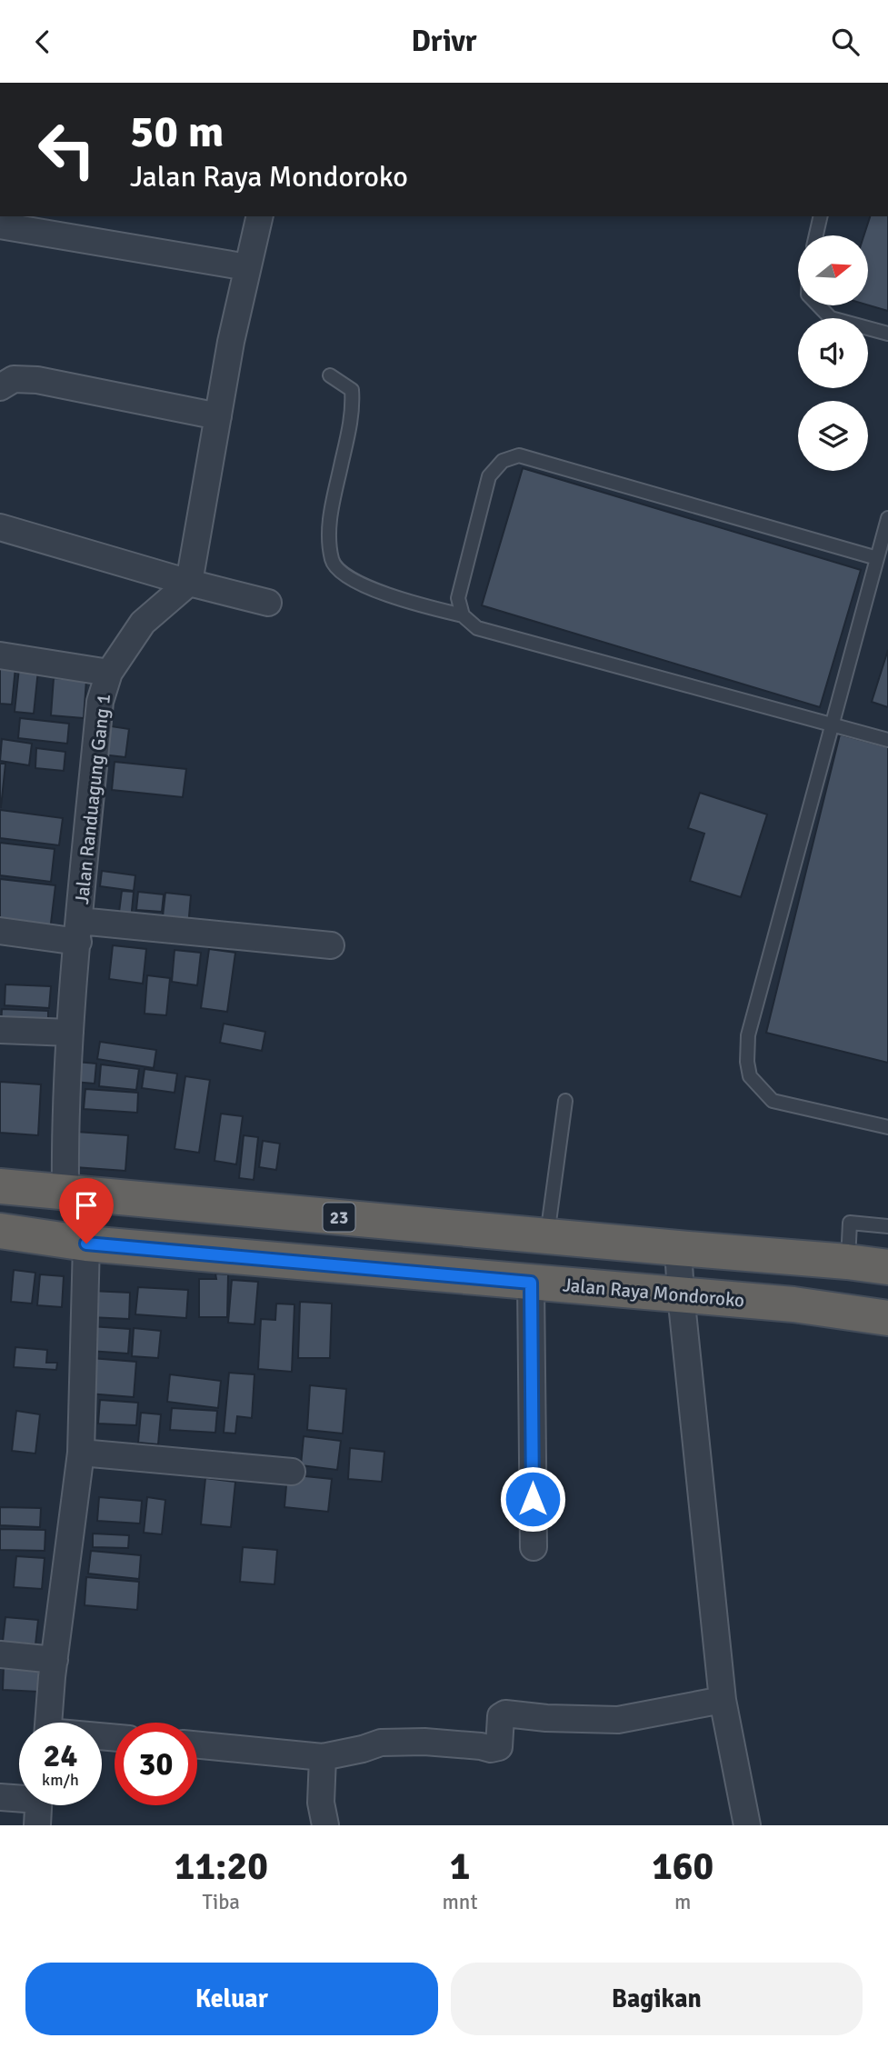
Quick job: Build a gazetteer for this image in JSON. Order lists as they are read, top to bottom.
{
  "streets": {
    "highway": ["23", "Jalan Raya Mondoroko"],
    "street": ["Jalan Randuagung Gang 1"]
  },
  "crossings": [
    ["Jalan Randuagung Gang 1", "23"]
  ],
  "north": "right",
  "page": {
    "header": "Drivr",
    "turn": ["50 m", "Jalan Raya Mondoroko"],
    "speed": "24 km/h",
    "limit": "30",
    "eta": [
      "11:20",
      "Tiba",
      "1",
      "mnt",
      "160",
      "m"
    ],
    "buttons": ["Keluar", "Bagikan"]
  }
}
